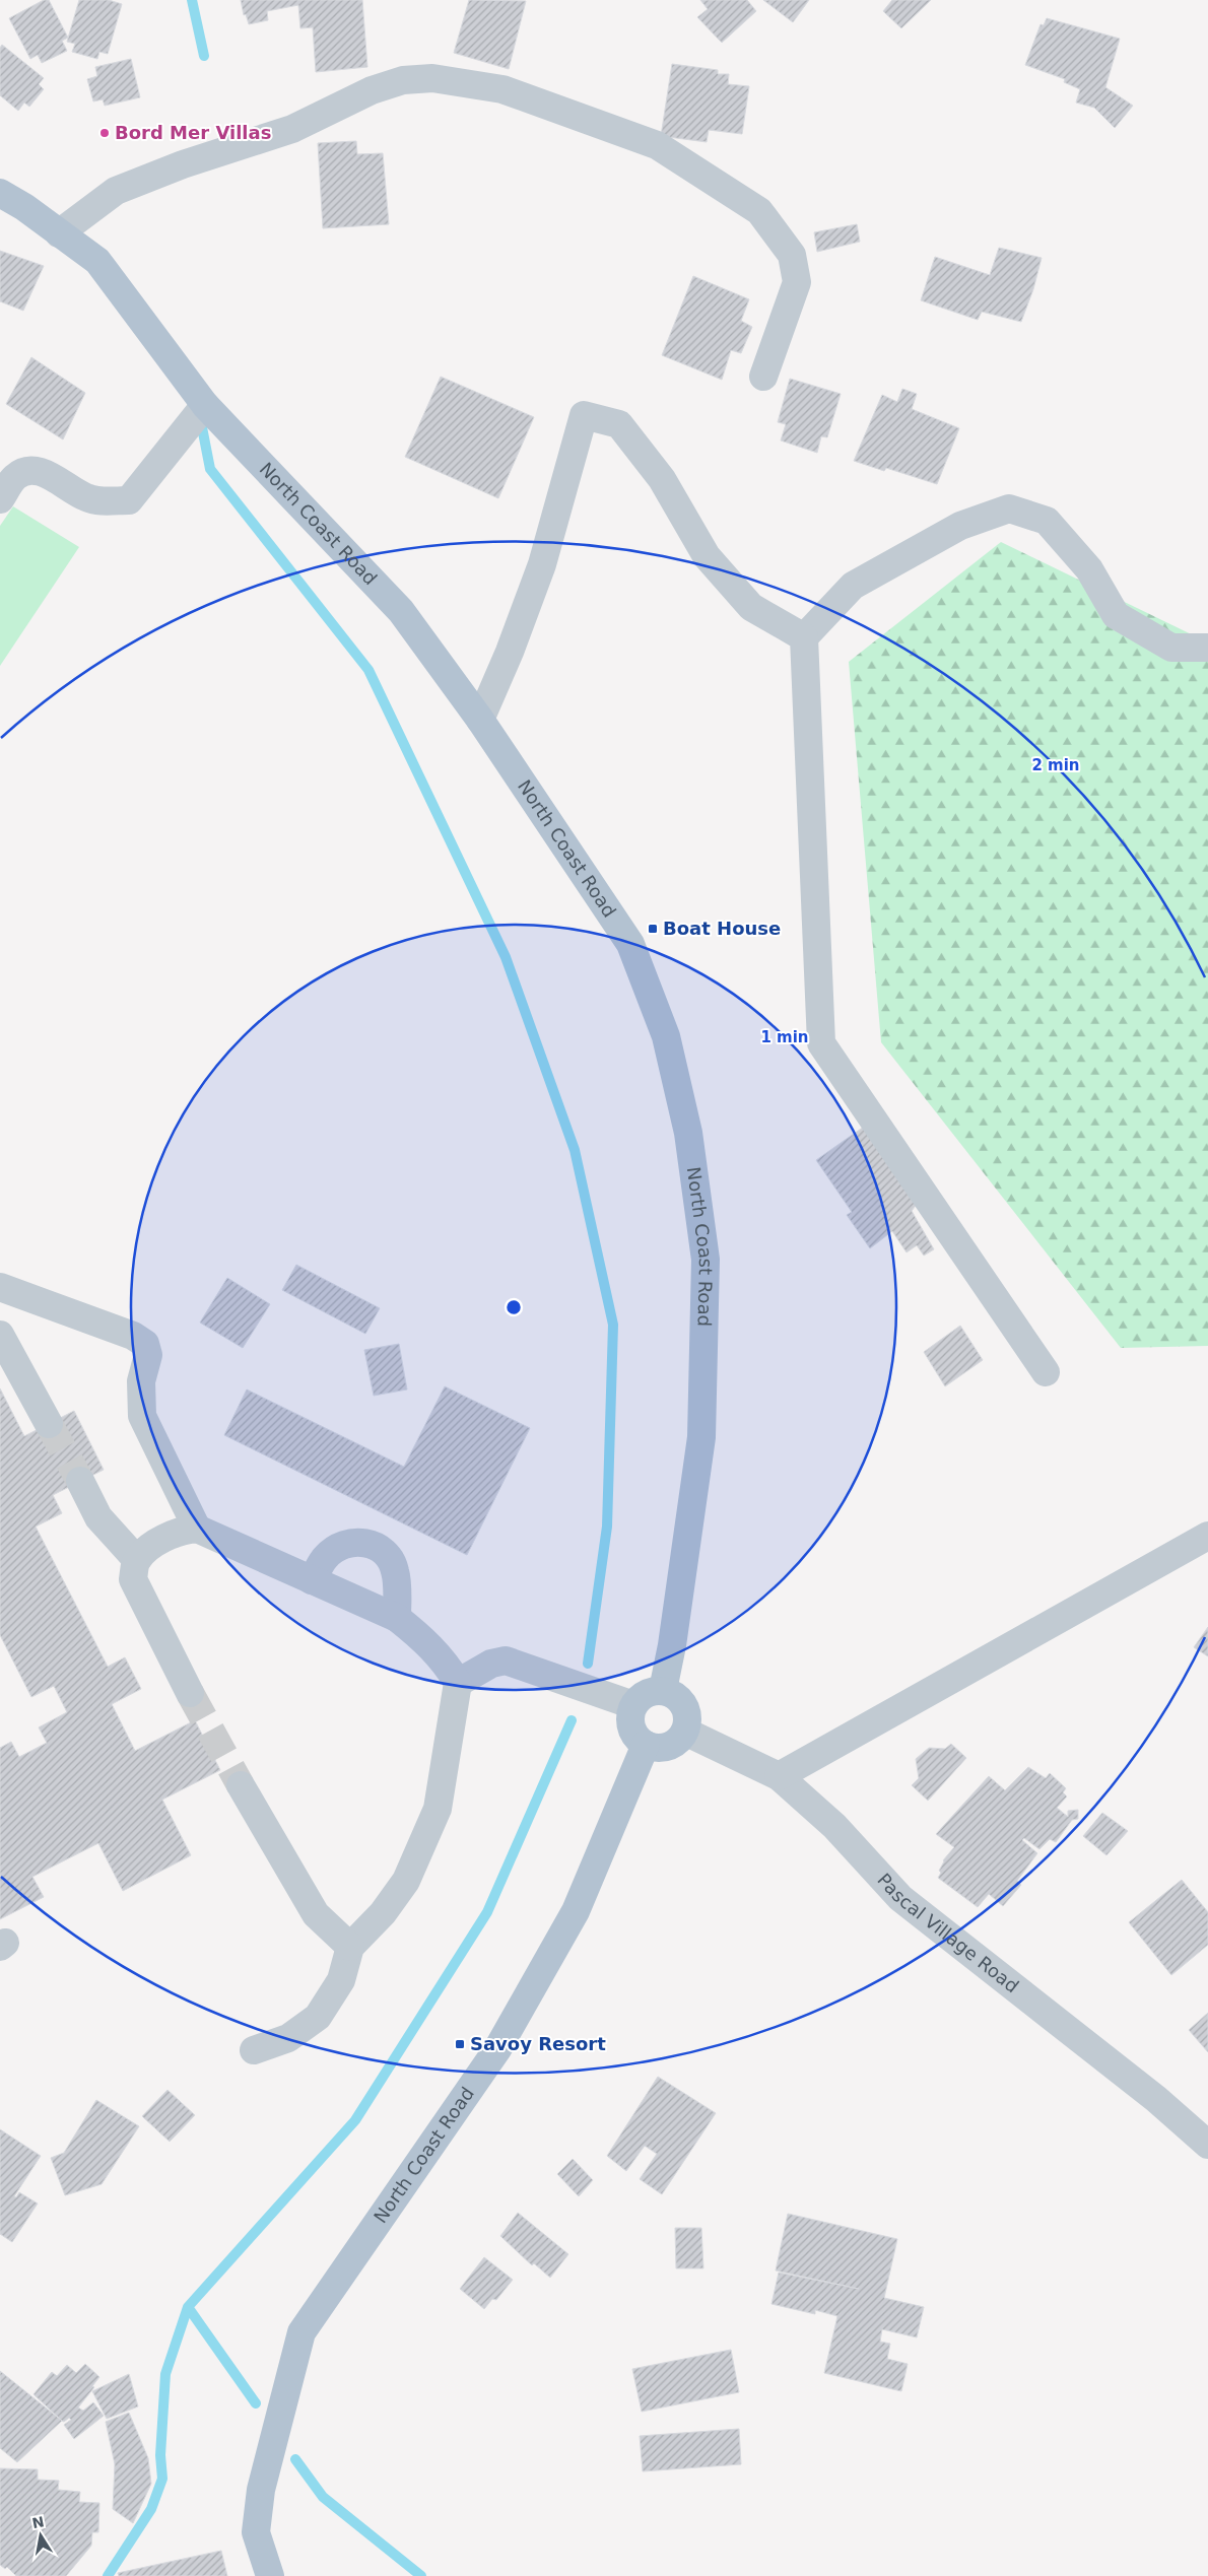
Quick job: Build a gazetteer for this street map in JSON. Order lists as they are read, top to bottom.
{
  "streets": {
    "main road": ["North Coast Road"],
    "street": ["Pascal Village Road"]
  },
  "crossings": [
    ["North Coast Road", "Pascal Village Road"]
  ],
  "places": {
    "other": ["Bord Mer Villas"],
    "transit": ["Boat House", "Savoy Resort"]
  },
  "north": "top",
  "rings": ["2 min", "1 min"]
}
